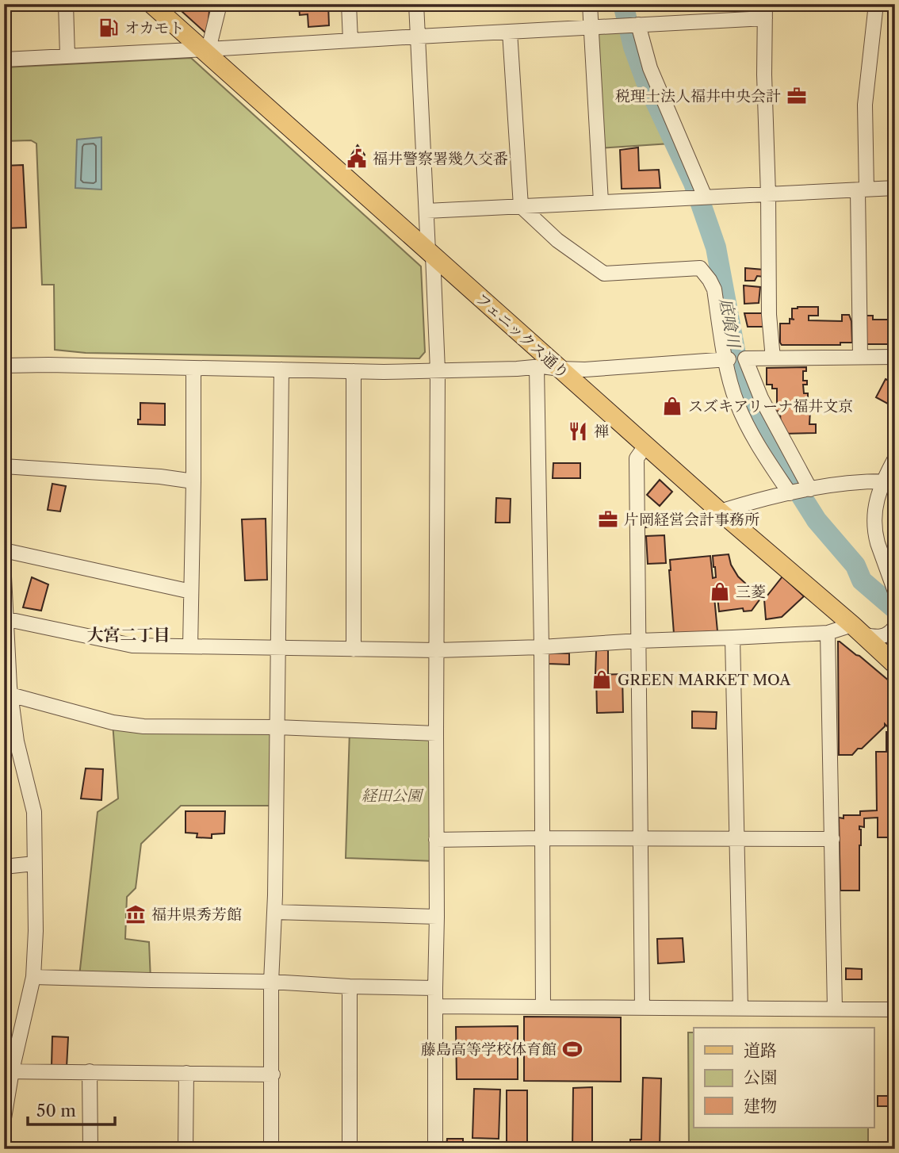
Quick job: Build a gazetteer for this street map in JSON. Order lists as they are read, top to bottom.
{
  "streets": {
    "main road": ["フェニックス通り"]
  },
  "districts": ["大宮二丁目"],
  "water": ["底喰川"],
  "parks": ["経田公園"],
  "places": {
    "fuel station": ["オカモト"],
    "office": ["税理士法人福井中央会計", "片岡経営会計事務所"],
    "public building": ["福井警察署幾久交番"],
    "shop": ["スズキアリーナ福井文京", "三菱", "GREEN MARKET MOA"],
    "restaurant": ["禅"],
    "museum": ["福井県秀芳館"],
    "sports": ["藤島高等学校体育館"]
  },
  "legend": ["道路", "公園", "建物"],
  "scale_bar": "50 m"
}
